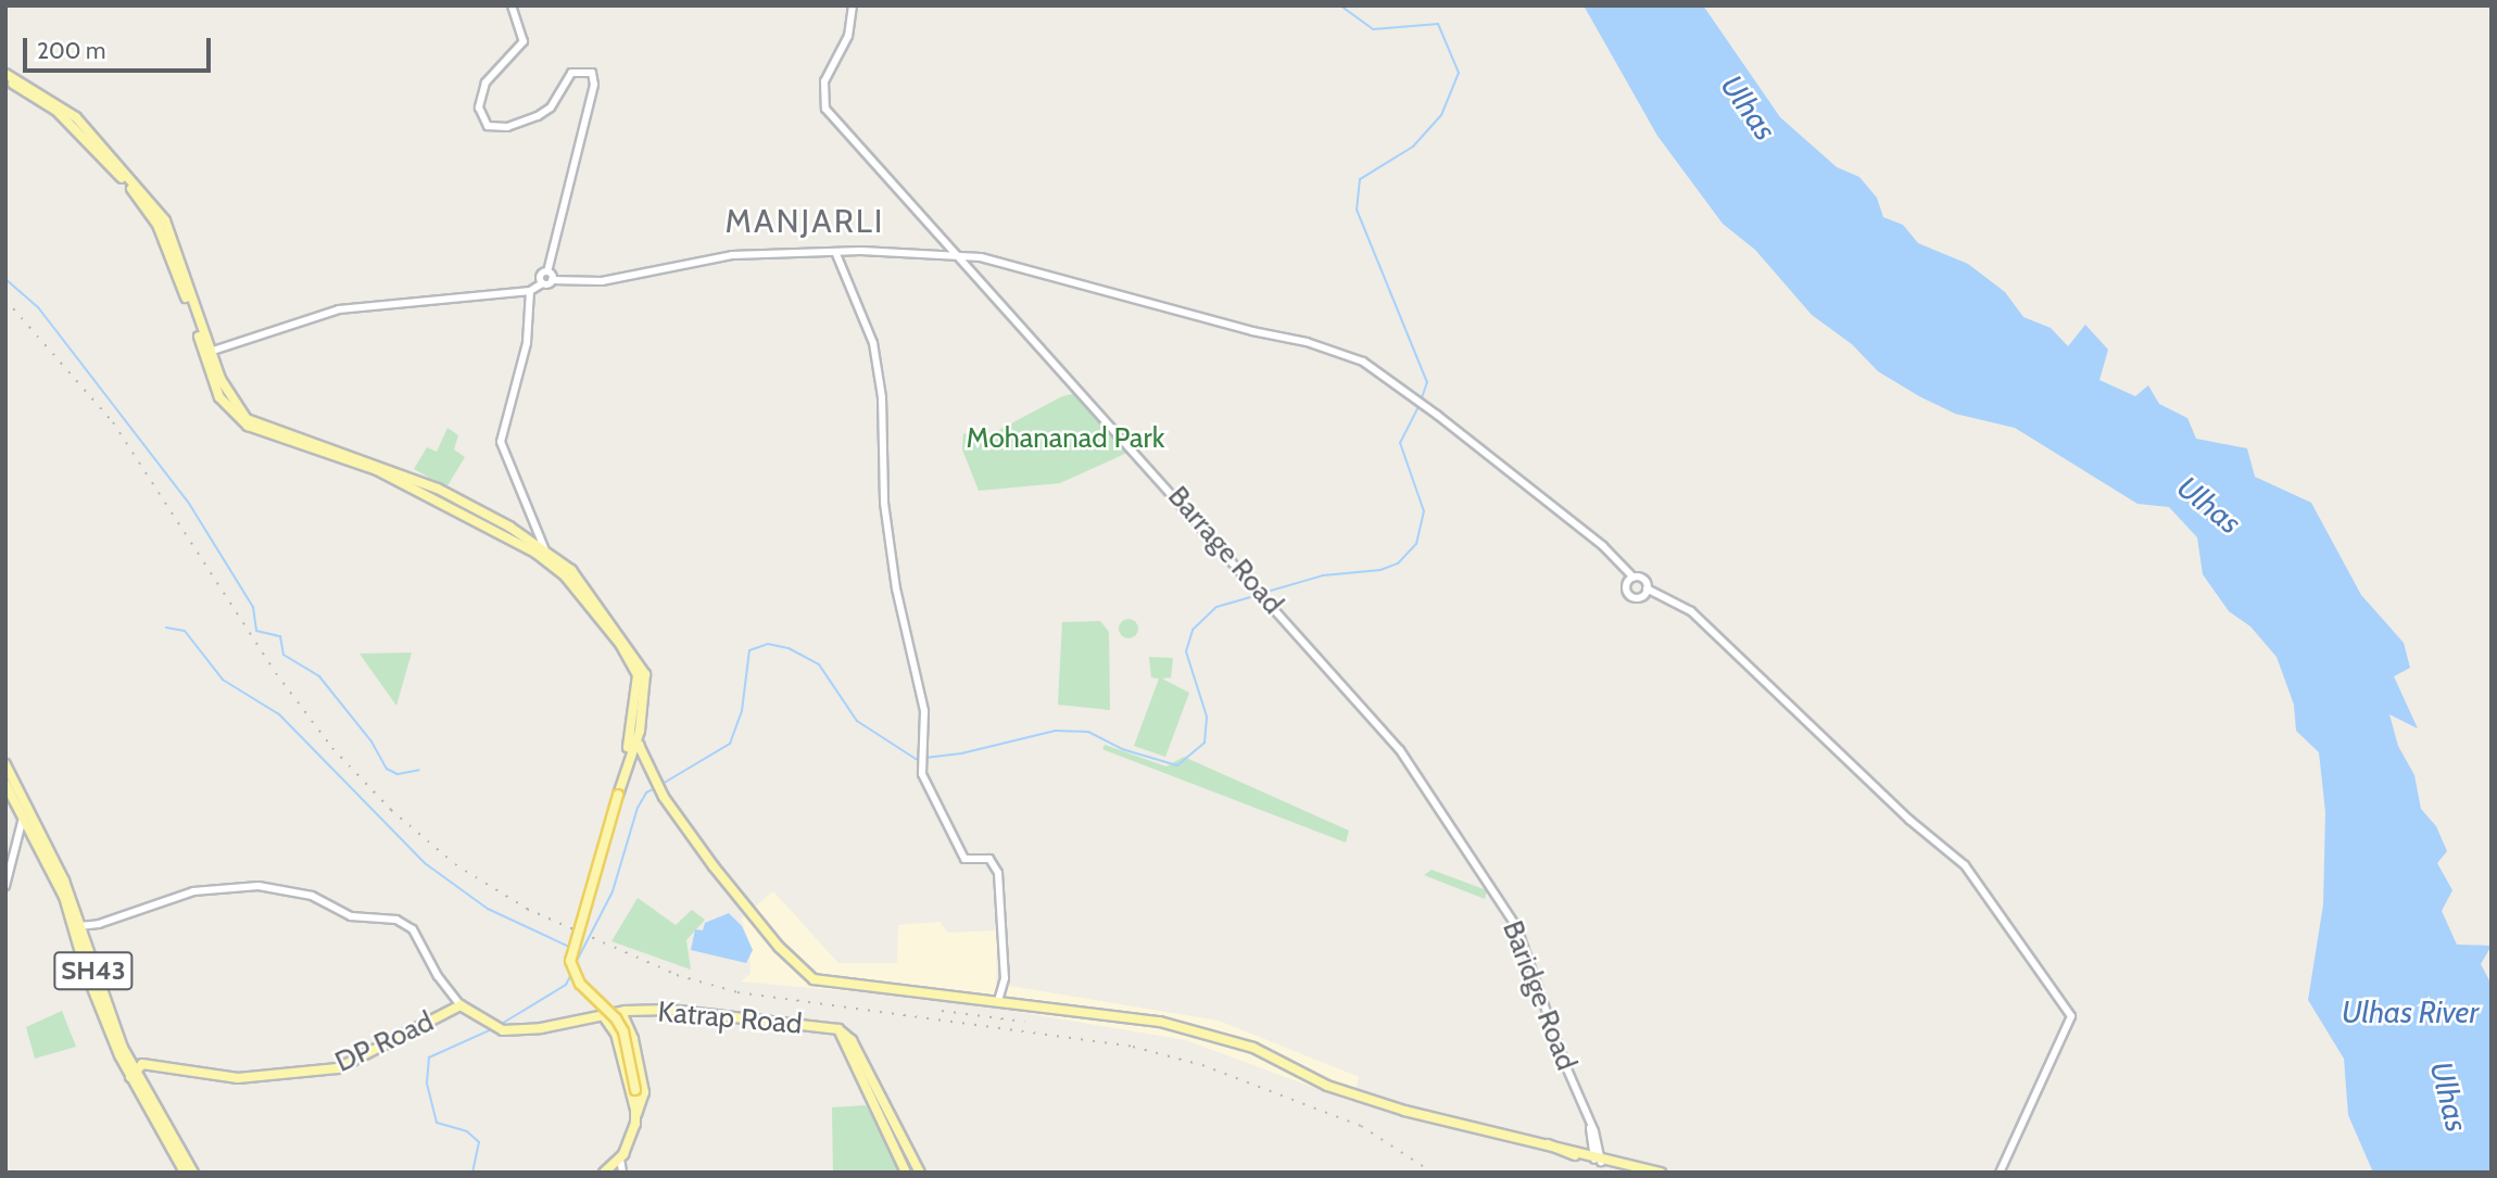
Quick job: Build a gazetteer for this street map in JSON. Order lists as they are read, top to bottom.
{
  "streets": {
    "main road": ["SH43", "Katrap Road", "DP Road"],
    "street": ["Barrage Road", "Baridge Road"]
  },
  "crossings": [
    ["Barrage Road", "Baridge Road"],
    ["SH43", "Katrap Road"],
    ["SH43", "DP Road"],
    ["Katrap Road", "DP Road"]
  ],
  "districts": ["MANJARLI"],
  "water": ["Ulhas", "Ulhas River"],
  "parks": ["Mohananad Park"],
  "scale_bar": "200 m"
}
